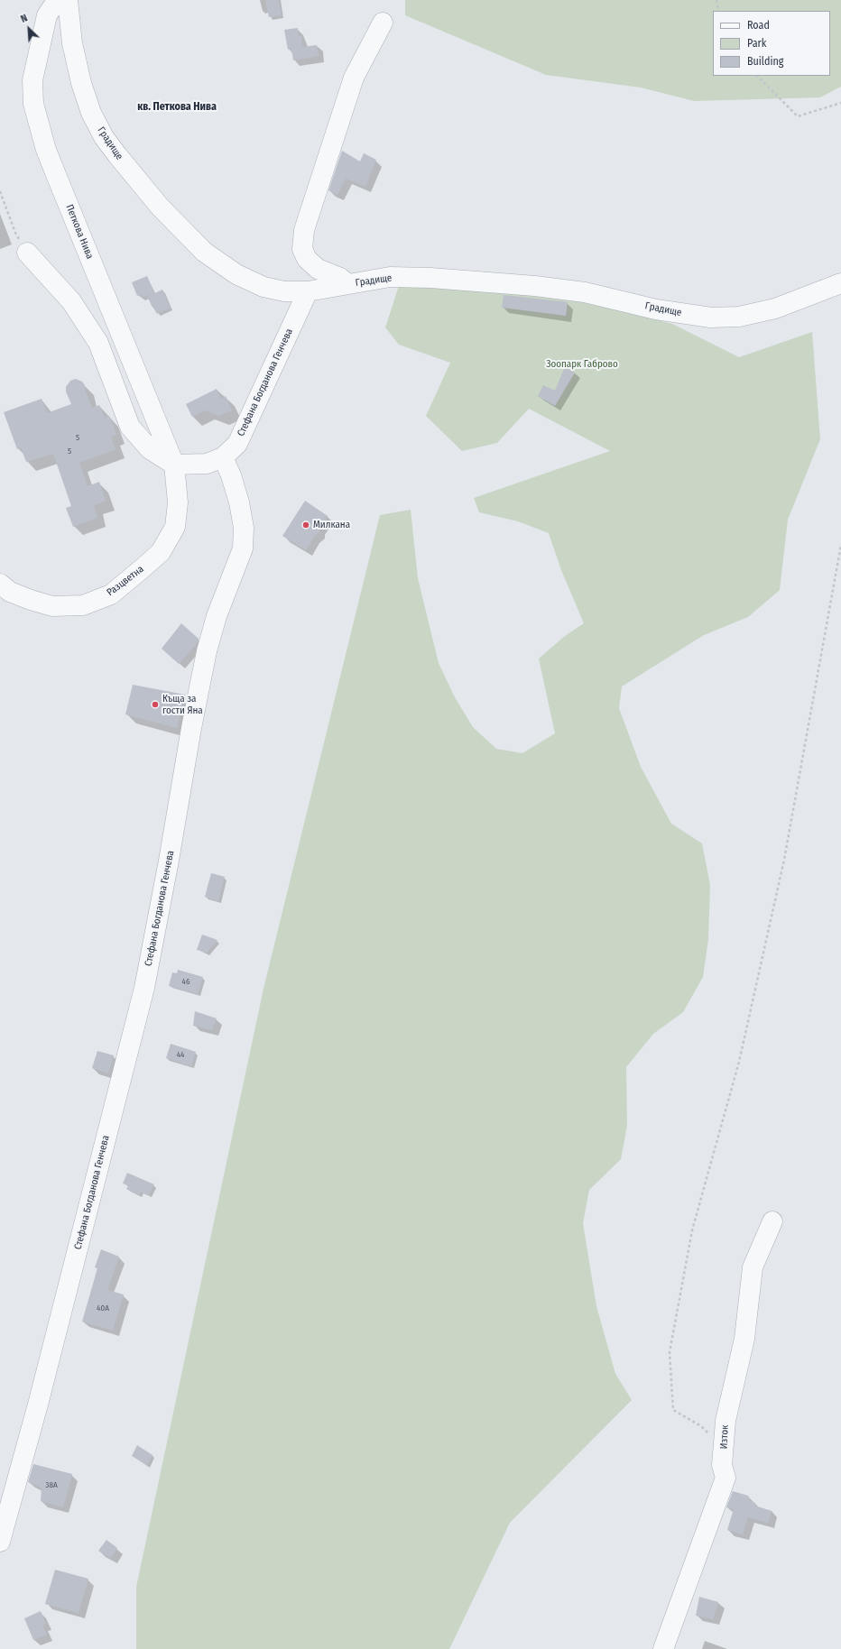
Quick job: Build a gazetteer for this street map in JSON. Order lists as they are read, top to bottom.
{
  "streets": {
    "street": [
      "Градище",
      "Петкова Нива",
      "Стефана Богданова Генчева",
      "Разцветна",
      "Изток"
    ]
  },
  "crossings": [
    ["Градище", "Петкова Нива"],
    ["Градище", "Стефана Богданова Генчева"],
    ["Петкова Нива", "Разцветна"]
  ],
  "districts": ["кв. Петкова Нива"],
  "parks": ["Зоопарк Габрово"],
  "places": ["Милкана", "Къща за гости Яна"],
  "house_numbers": [
    "5",
    "5",
    "46",
    "44",
    "40A",
    "38А"
  ],
  "legend": ["Road", "Park", "Building"],
  "north": "top left"
}
